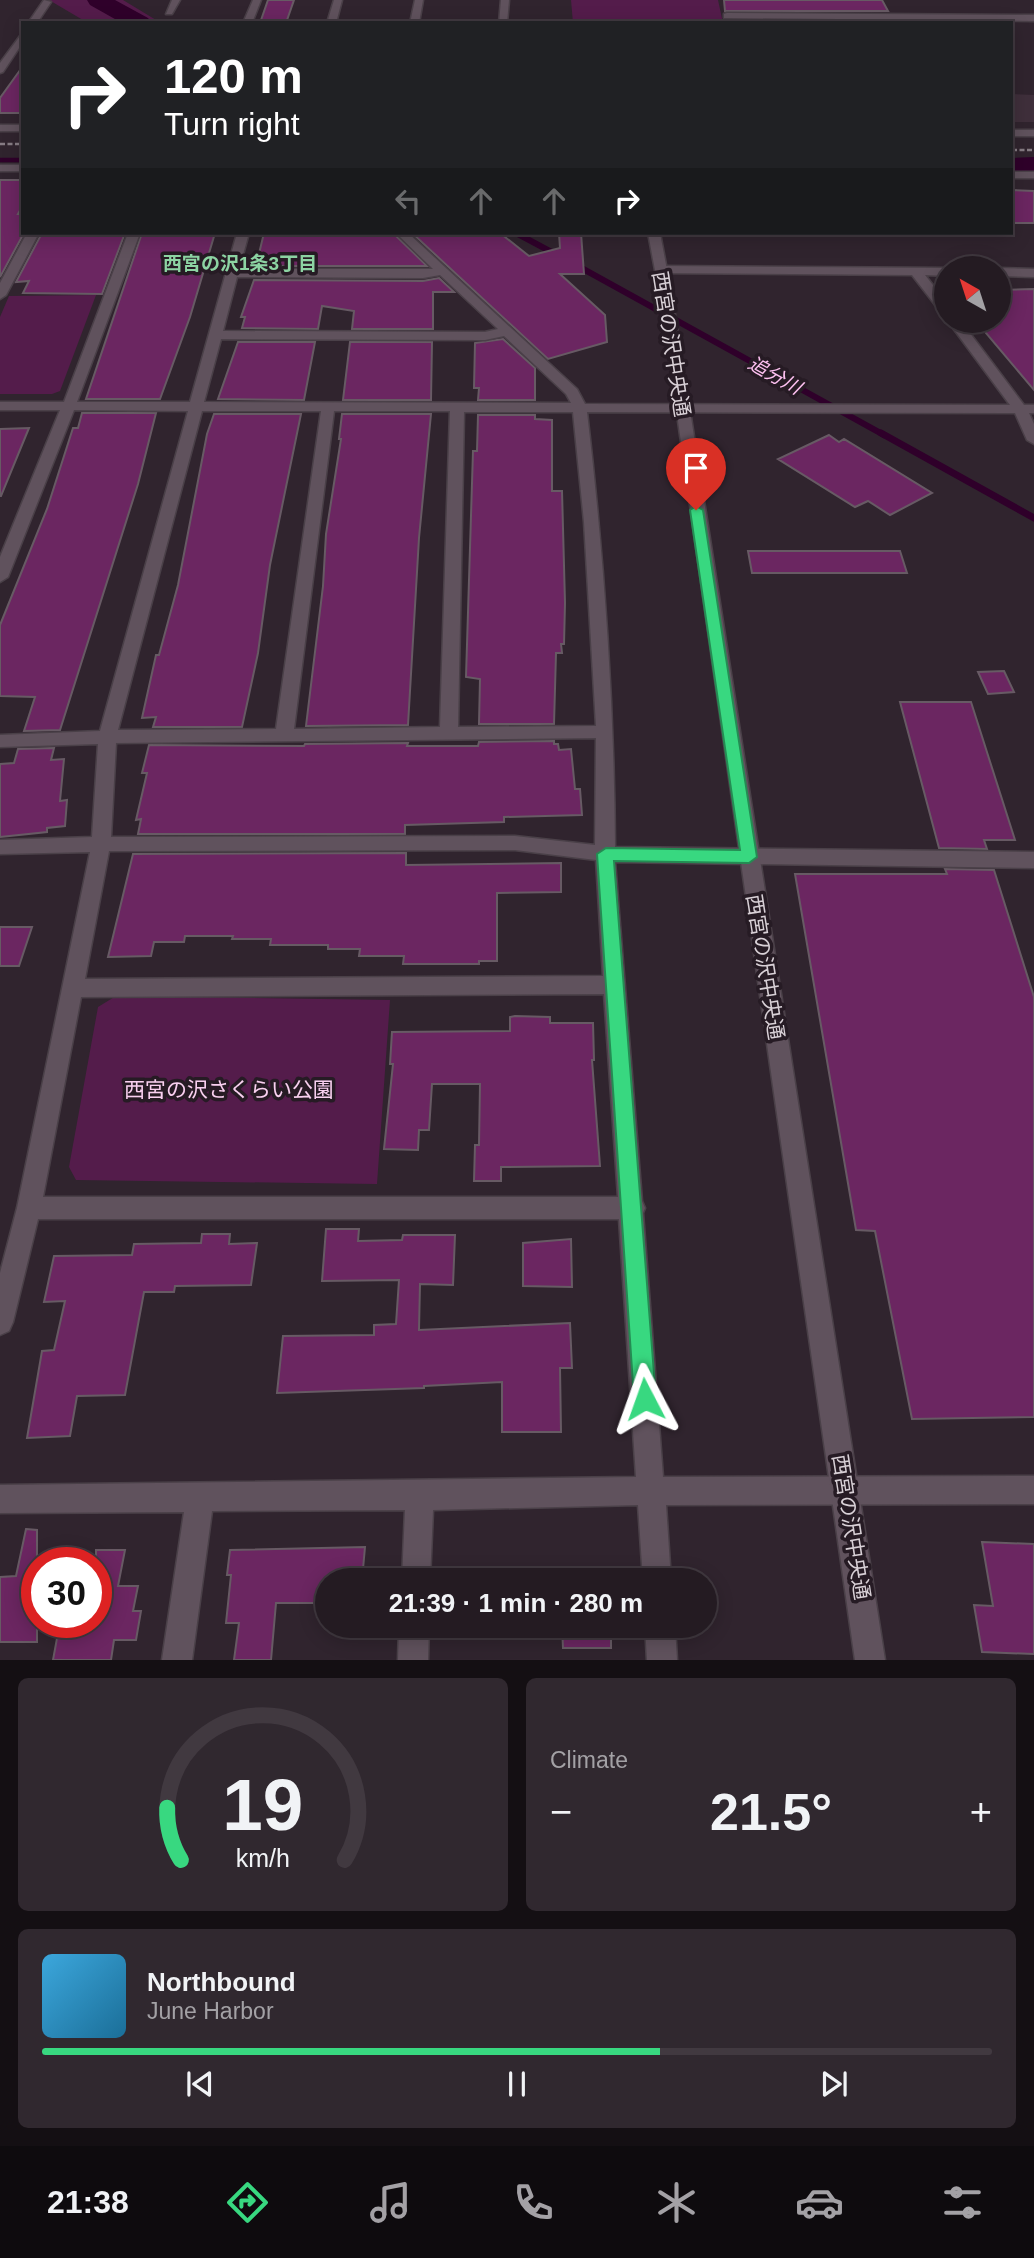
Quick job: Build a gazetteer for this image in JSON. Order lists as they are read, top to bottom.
{
  "streets": {
    "street": ["西宮の沢中央通"]
  },
  "districts": ["西宮の沢1条3丁目"],
  "water": ["追分川"],
  "parks": ["西宮の沢さくらい公園"],
  "north": "top left",
  "page": {
    "turn": ["120 m", "Turn right"],
    "limit": "30",
    "trip": "21:39 · 1 min · 280 m",
    "tile": "Climate",
    "heat": ["−", "21.5°", "+"],
    "song": ["Northbound", "June Harbor"],
    "tabs": "21:38",
    "gauge": ["19", "km/h"]
  }
}
